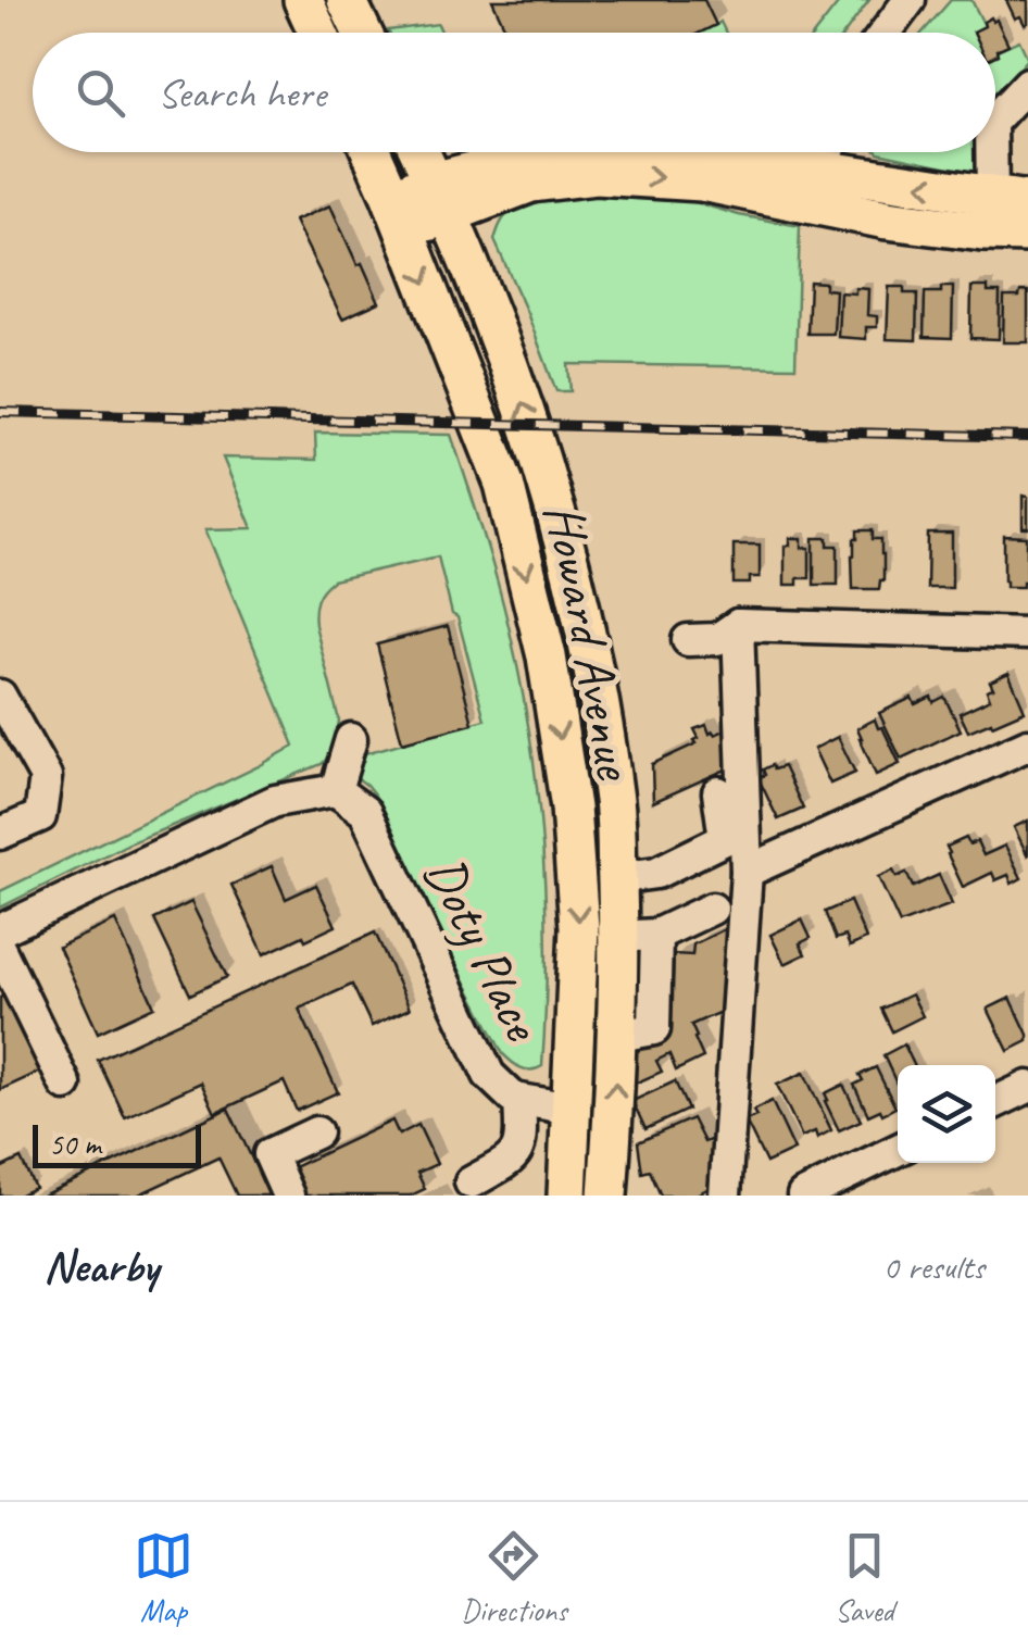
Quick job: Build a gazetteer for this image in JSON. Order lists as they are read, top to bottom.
{
  "streets": {
    "main road": ["Howard Avenue"],
    "street": ["Doty Place"]
  },
  "crossings": [
    ["Howard Avenue", "Doty Place"]
  ],
  "scale_bar": "50 m",
  "page": {
    "search": "Search here",
    "scale": "50 m",
    "heading": ["Nearby", "0 results"],
    "nav": ["Map", "Directions", "Saved"]
  }
}
